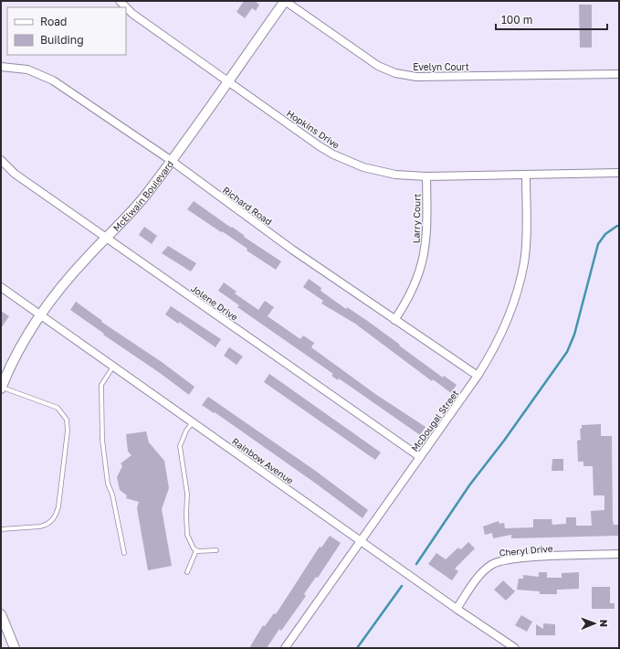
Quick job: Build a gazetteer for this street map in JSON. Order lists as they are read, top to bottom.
{
  "streets": {
    "street": [
      "Evelyn Court",
      "Hopkins Drive",
      "McElwain Boulevard",
      "Richard Road",
      "Larry Court",
      "Jolene Drive",
      "McDougal Street",
      "Rainbow Avenue",
      "Cheryl Drive"
    ]
  },
  "crossings": [
    ["Evelyn Court", "McElwain Boulevard"],
    ["Hopkins Drive", "McElwain Boulevard"],
    ["Hopkins Drive", "Larry Court"],
    ["Hopkins Drive", "McDougal Street"],
    ["McElwain Boulevard", "Richard Road"],
    ["McElwain Boulevard", "Jolene Drive"],
    ["McElwain Boulevard", "Rainbow Avenue"],
    ["Richard Road", "Larry Court"],
    ["Richard Road", "McDougal Street"],
    ["Jolene Drive", "McDougal Street"],
    ["McDougal Street", "Rainbow Avenue"],
    ["Rainbow Avenue", "Cheryl Drive"]
  ],
  "legend": ["Road", "Building"],
  "scale_bar": "100 m",
  "north": "right"
}
